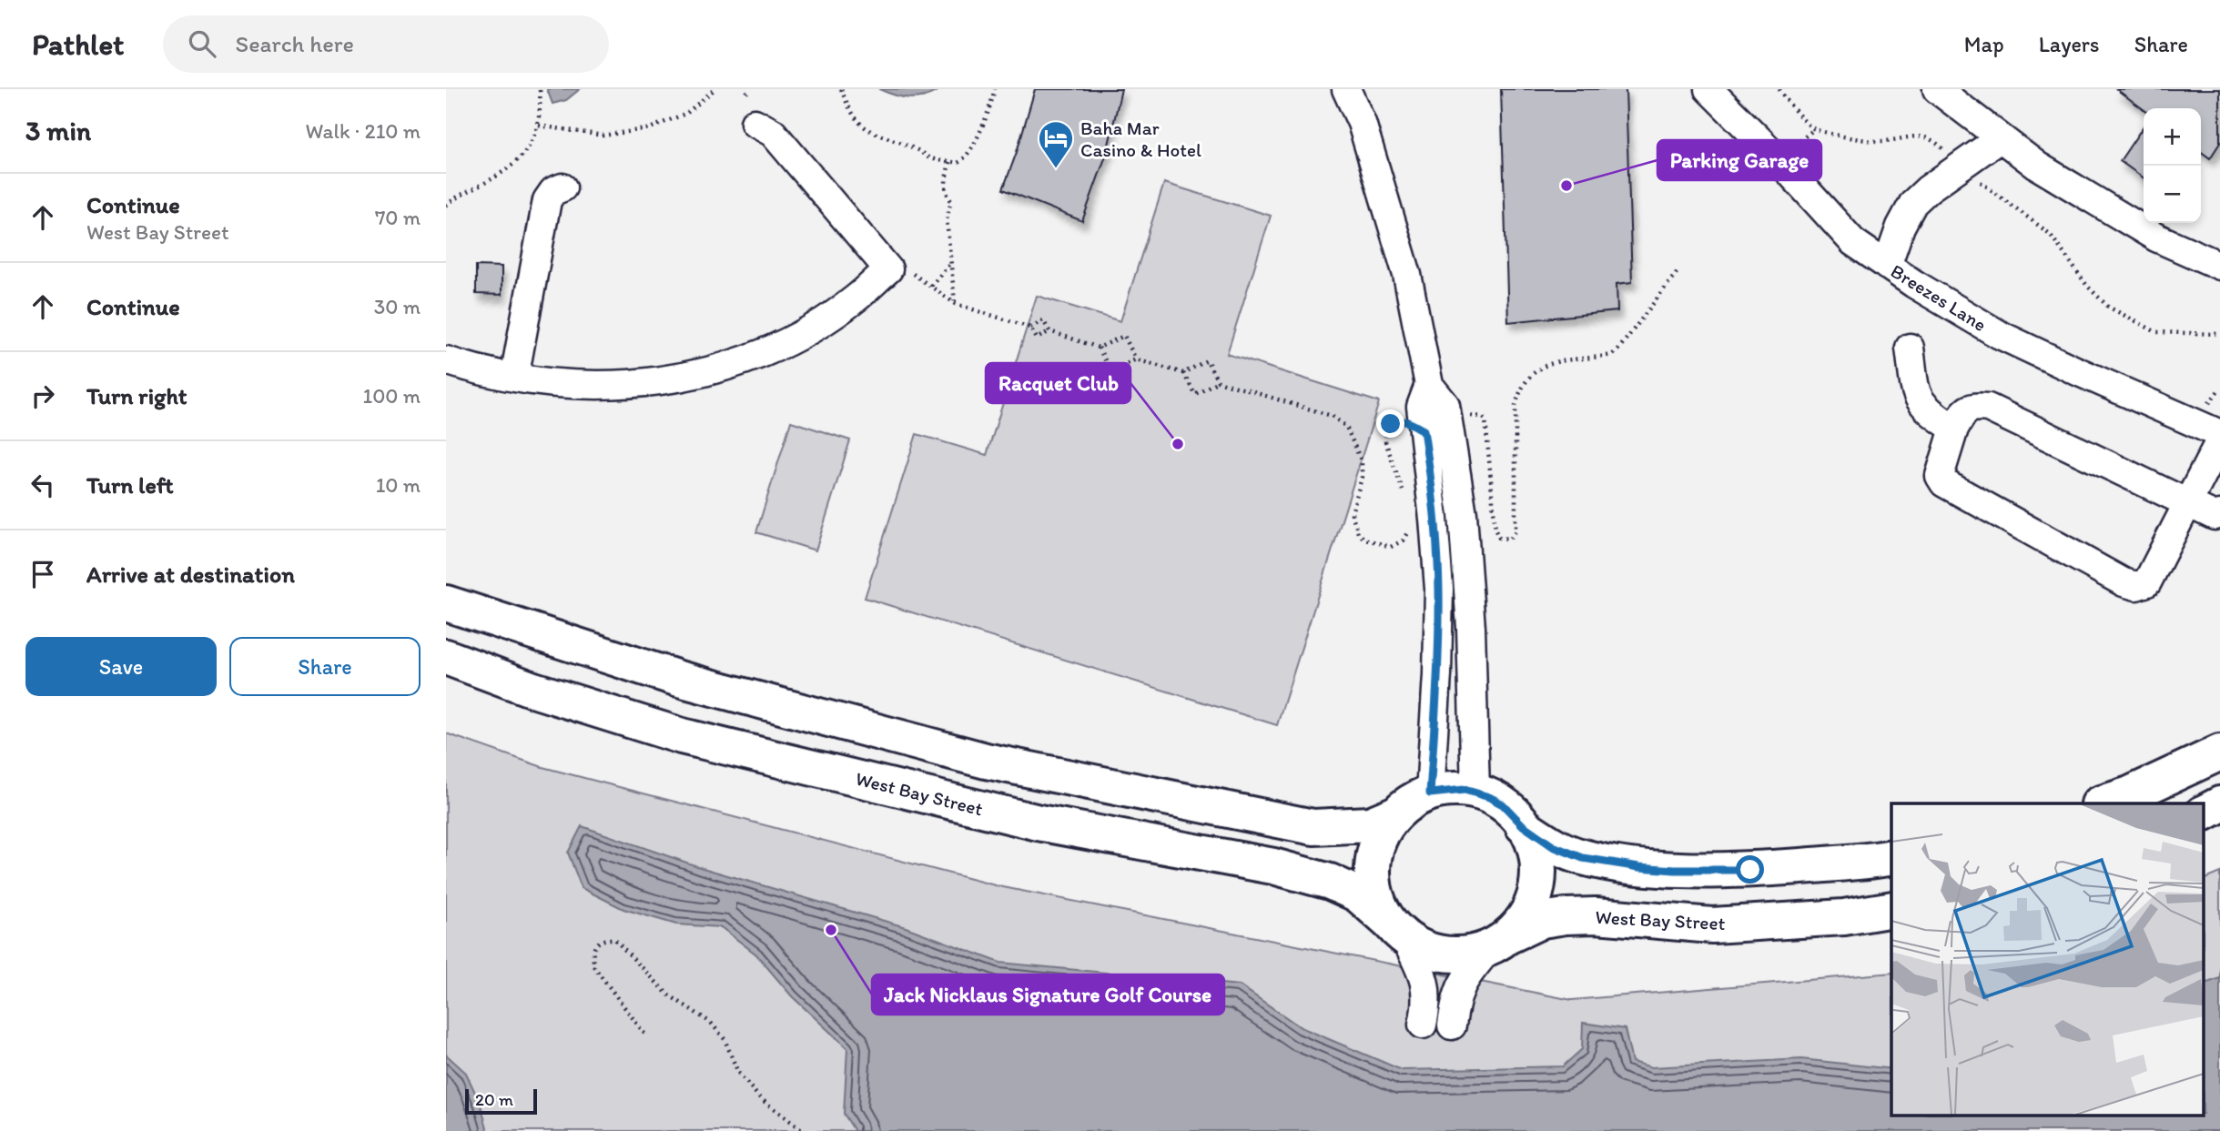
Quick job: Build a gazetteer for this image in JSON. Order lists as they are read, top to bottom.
{
  "streets": {
    "main road": ["West Bay Street"],
    "street": ["Breezes Lane"]
  },
  "places": {
    "hotel": ["Baha Mar Casino & Hotel"],
    "other": ["Parking Garage", "Racquet Club", "Jack Nicklaus Signature Golf Course"]
  },
  "scale_bar": "20 m",
  "page": {
    "header": "Pathlet",
    "search": "Search here",
    "nav": ["Map", "Layers", "Share"],
    "heading": ["3 min", "Walk · 210 m"],
    "map_buttons": ["+", "−"],
    "list": [
      ["Continue", "West Bay Street", "70 m"],
      ["Continue", "30 m"],
      ["Turn right", "100 m"],
      ["Turn left", "10 m"],
      "Arrive at destination"
    ],
    "buttons": ["Save", "Share"],
    "scale": "20 m"
  }
}
